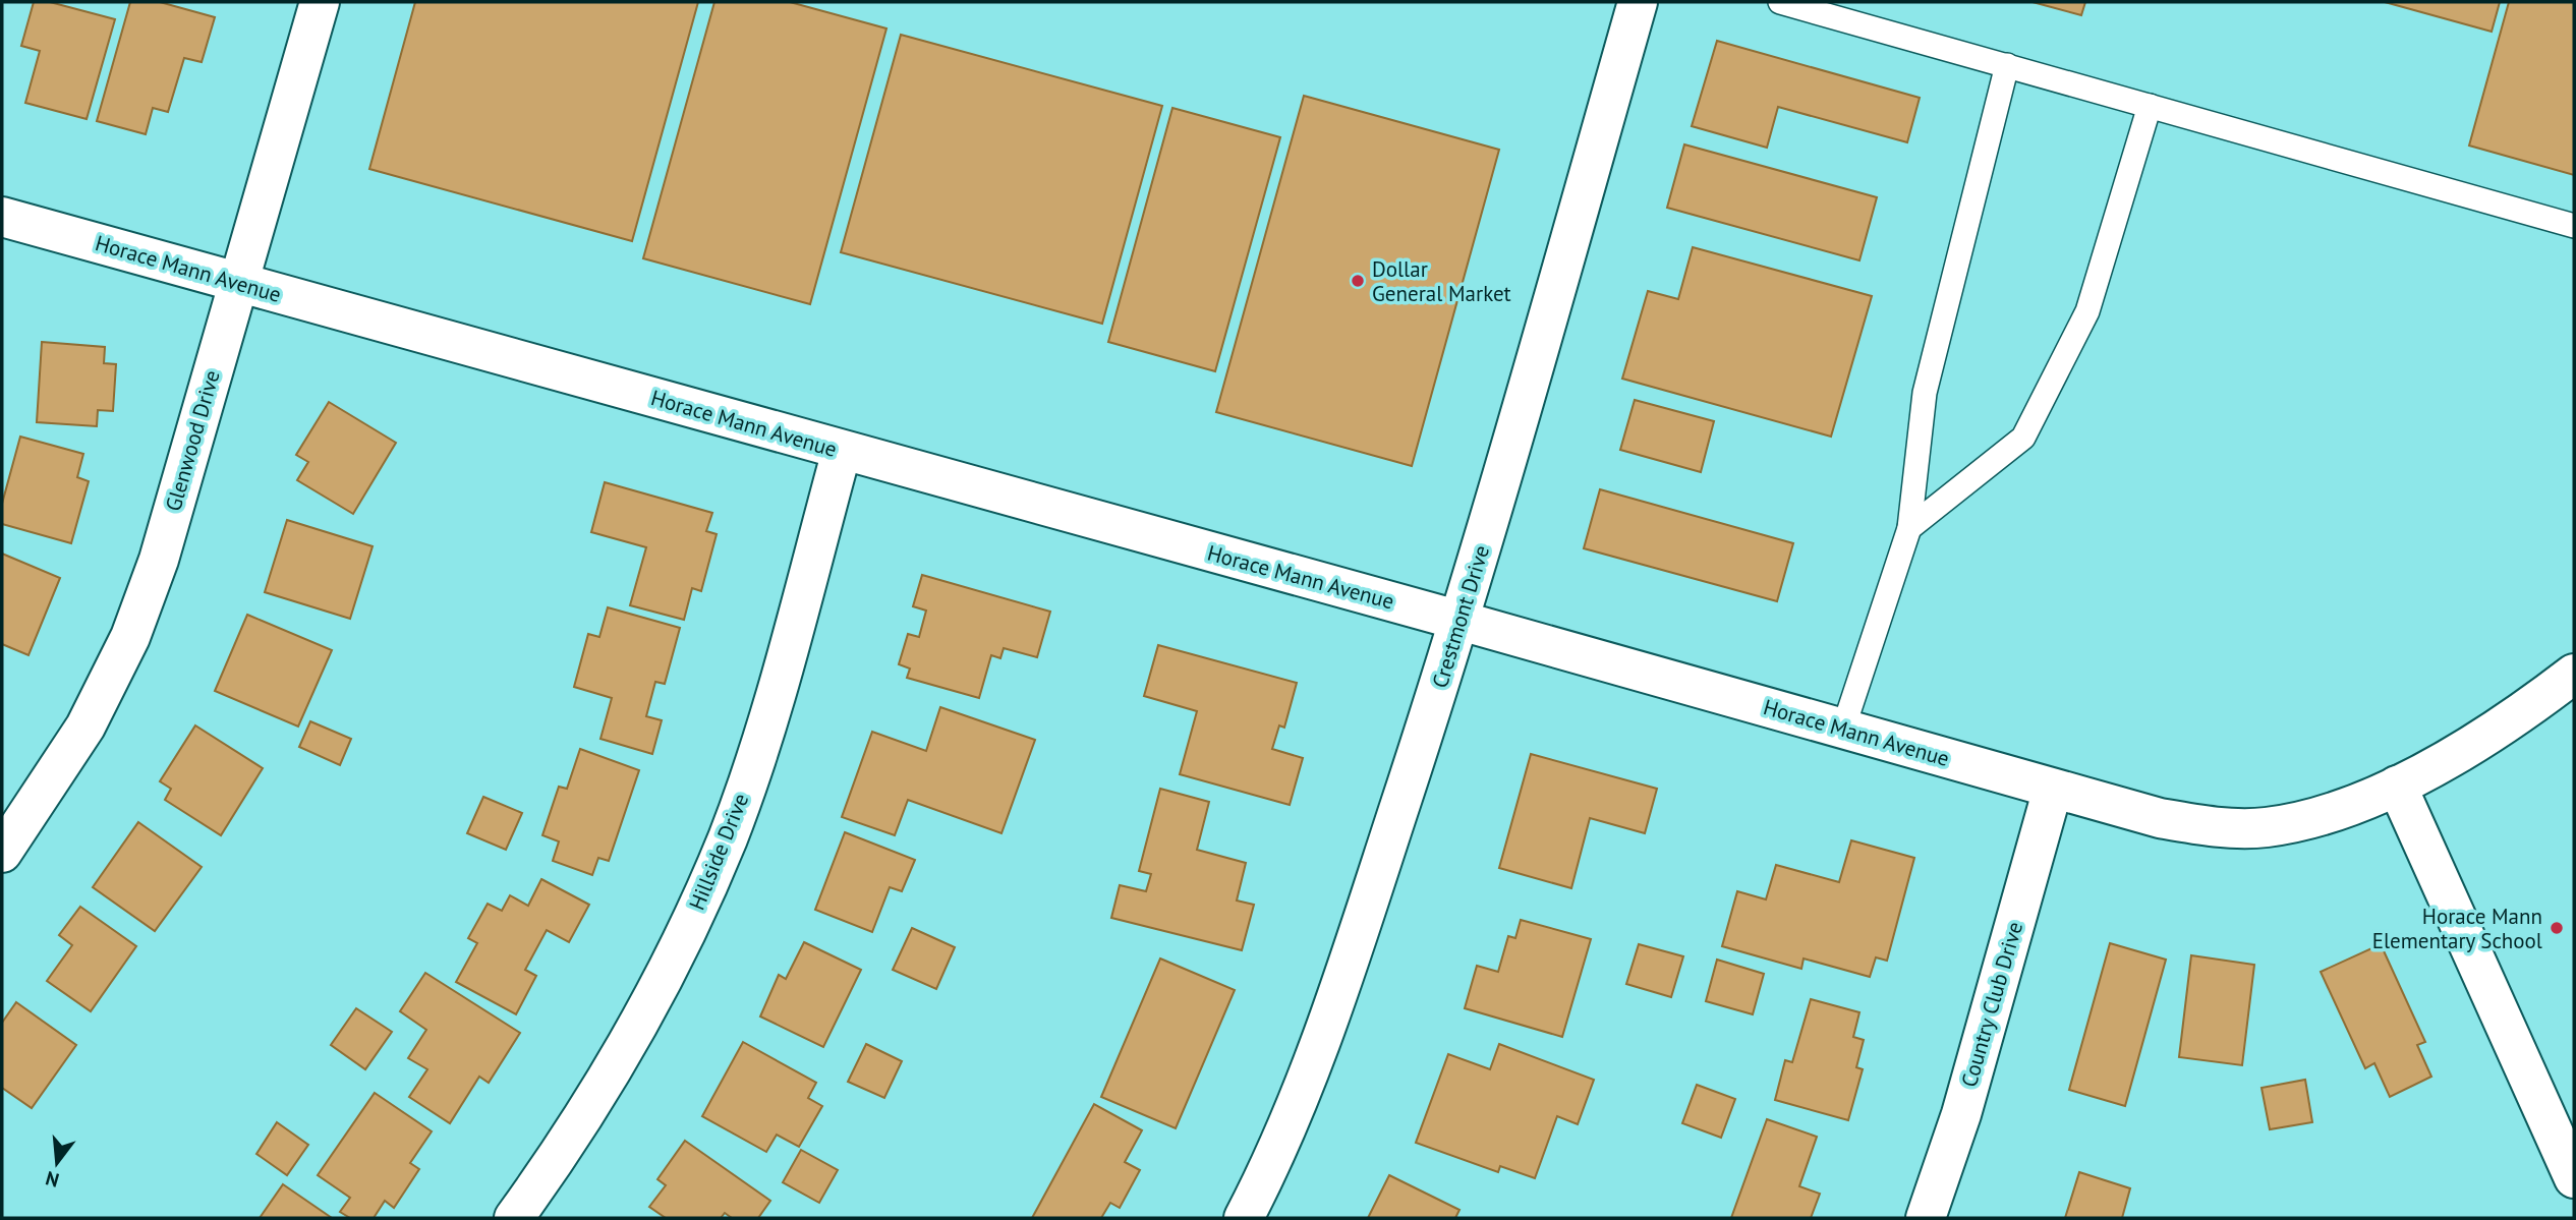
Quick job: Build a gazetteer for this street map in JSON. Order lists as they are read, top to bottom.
{
  "streets": {
    "street": [
      "Horace Mann Avenue",
      "Glenwood Drive",
      "Crestmont Drive",
      "Hillside Drive",
      "Country Club Drive"
    ]
  },
  "crossings": [
    ["Horace Mann Avenue", "Glenwood Drive"],
    ["Horace Mann Avenue", "Crestmont Drive"],
    ["Horace Mann Avenue", "Hillside Drive"],
    ["Horace Mann Avenue", "Country Club Drive"]
  ],
  "places": ["Dollar General Market", "Horace Mann Elementary School"],
  "north": "bottom"
}
